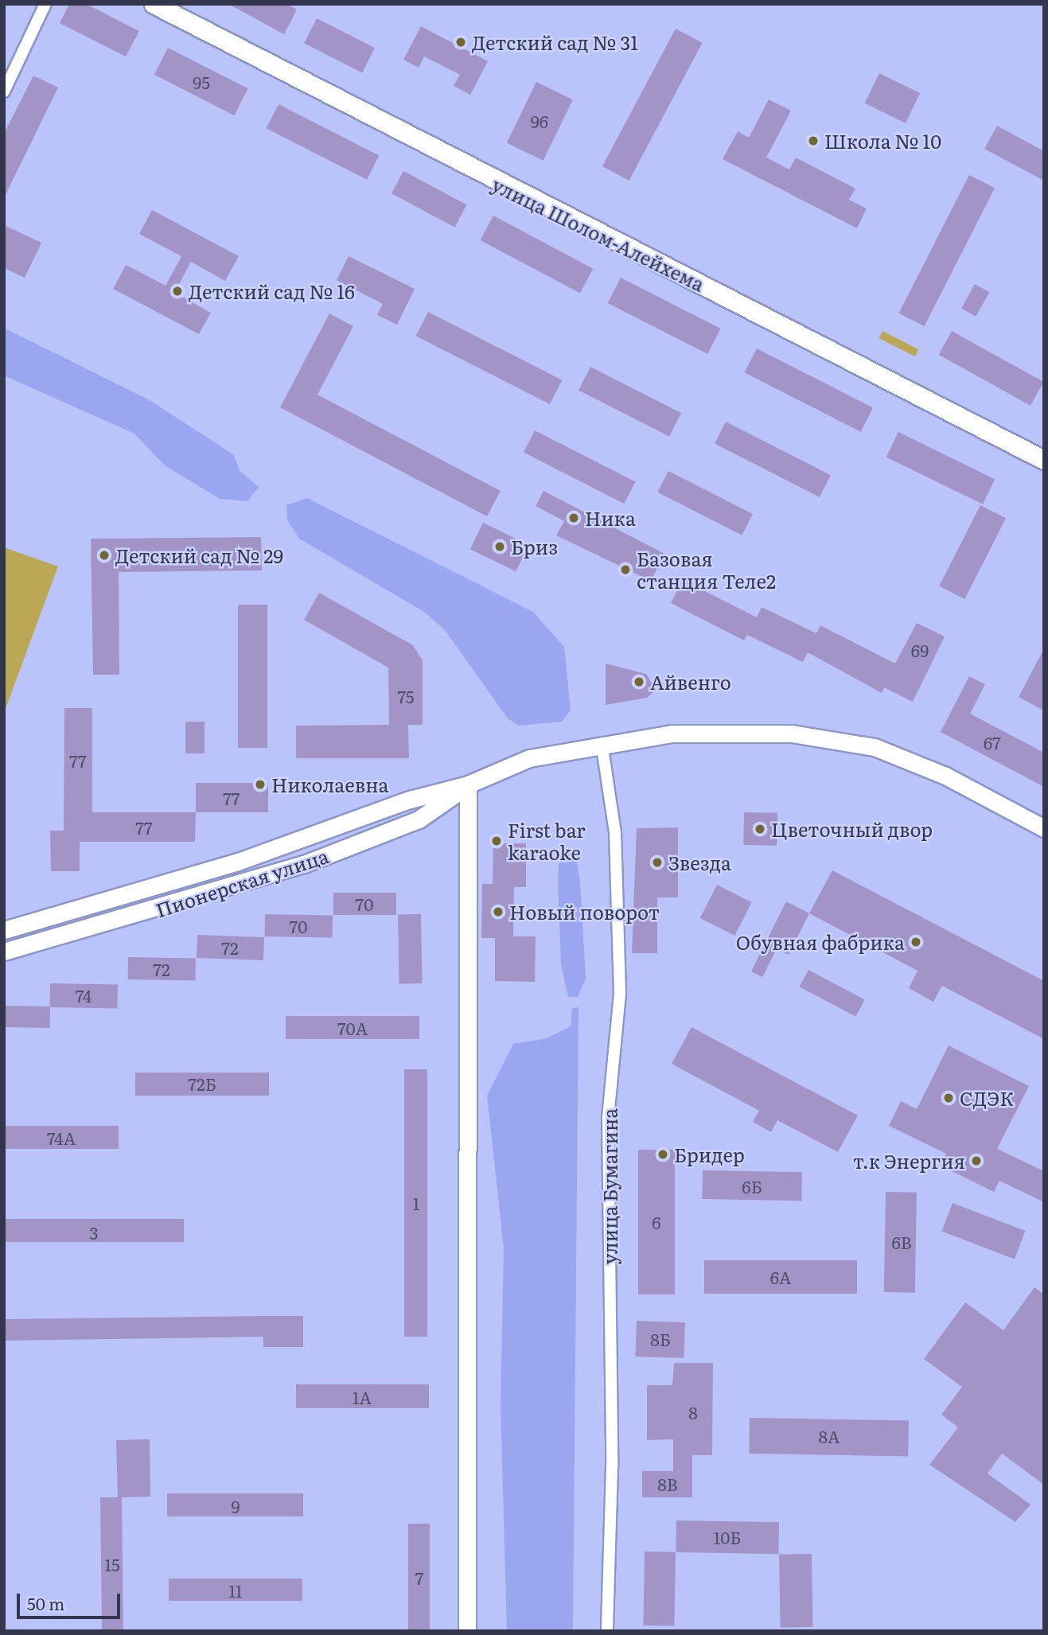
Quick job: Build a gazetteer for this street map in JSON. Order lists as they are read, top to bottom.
{
  "streets": {
    "main road": ["улица Шолом-Алейхема", "Пионерская улица"],
    "street": ["улица Бумагина"]
  },
  "crossings": [
    ["Пионерская улица", "улица Бумагина"]
  ],
  "places": [
    "Детский сад № 31",
    "Школа № 10",
    "Детский сад № 16",
    "Ника",
    "Бриз",
    "Детский сад № 29",
    "Базовая станция Теле2",
    "Айвенго",
    "Николаевна",
    "Цветочный двор",
    "First bar karaoke",
    "Звезда",
    "Новый поворот",
    "Обувная фабрика",
    "СДЭК",
    "Бридер",
    "т.к Энергия"
  ],
  "house_numbers": [
    "95",
    "96",
    "69",
    "75",
    "67",
    "77",
    "77",
    "77",
    "70",
    "70",
    "72",
    "72",
    "74",
    "70А",
    "72Б",
    "74А",
    "6Б",
    "1",
    "6",
    "3",
    "6В",
    "6А",
    "8Б",
    "1А",
    "8",
    "8А",
    "8В",
    "9",
    "10Б",
    "15",
    "7",
    "11"
  ],
  "scale_bar": "50 m"
}
